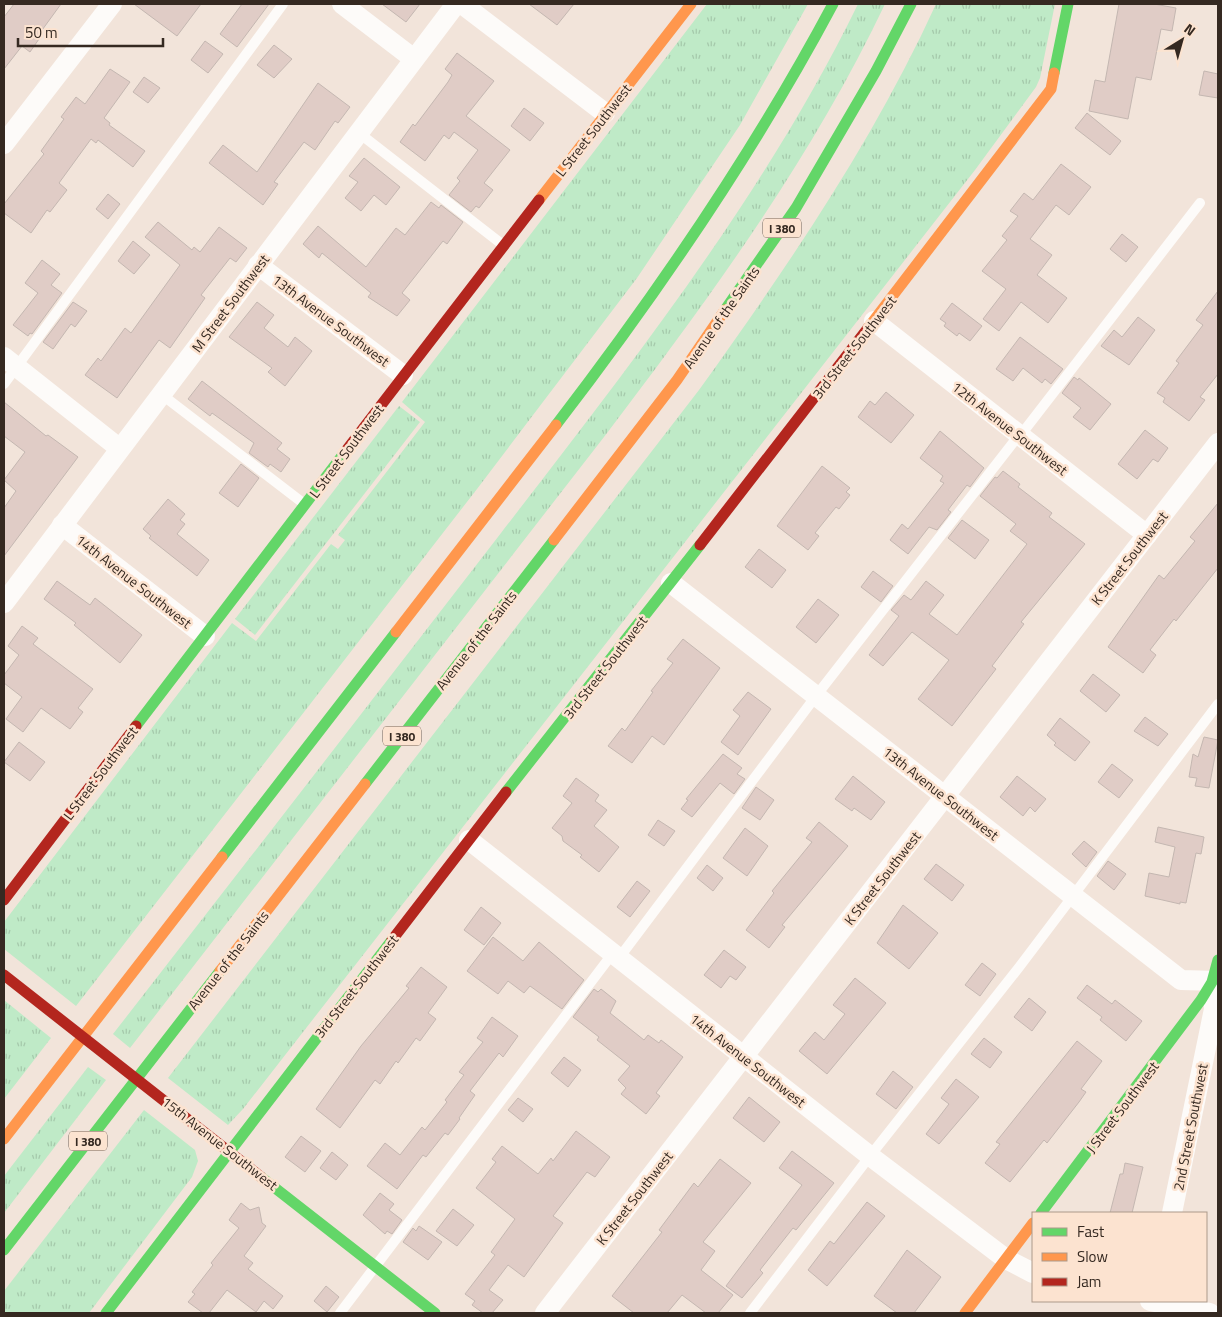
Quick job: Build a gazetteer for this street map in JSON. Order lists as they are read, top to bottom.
{
  "streets": {
    "main road": [
      "L Street Southwest",
      "I 380",
      "Avenue of the Saints",
      "3rd Street Southwest",
      "J Street Southwest",
      "2nd Street Southwest",
      "15th Avenue Southwest"
    ],
    "street": [
      "M Street Southwest",
      "13th Avenue Southwest",
      "12th Avenue Southwest",
      "K Street Southwest",
      "14th Avenue Southwest"
    ]
  },
  "crossings": [
    ["L Street Southwest", "13th Avenue Southwest"],
    ["L Street Southwest", "14th Avenue Southwest"],
    ["M Street Southwest", "13th Avenue Southwest"],
    ["M Street Southwest", "14th Avenue Southwest"],
    ["13th Avenue Southwest", "3rd Street Southwest"],
    ["13th Avenue Southwest", "K Street Southwest"],
    ["13th Avenue Southwest", "2nd Street Southwest"],
    ["3rd Street Southwest", "12th Avenue Southwest"],
    ["3rd Street Southwest", "14th Avenue Southwest"],
    ["3rd Street Southwest", "15th Avenue Southwest"],
    ["12th Avenue Southwest", "K Street Southwest"],
    ["K Street Southwest", "14th Avenue Southwest"],
    ["J Street Southwest", "2nd Street Southwest"]
  ],
  "legend": ["Fast", "Slow", "Jam"],
  "scale_bar": "50 m",
  "north": "top right"
}
